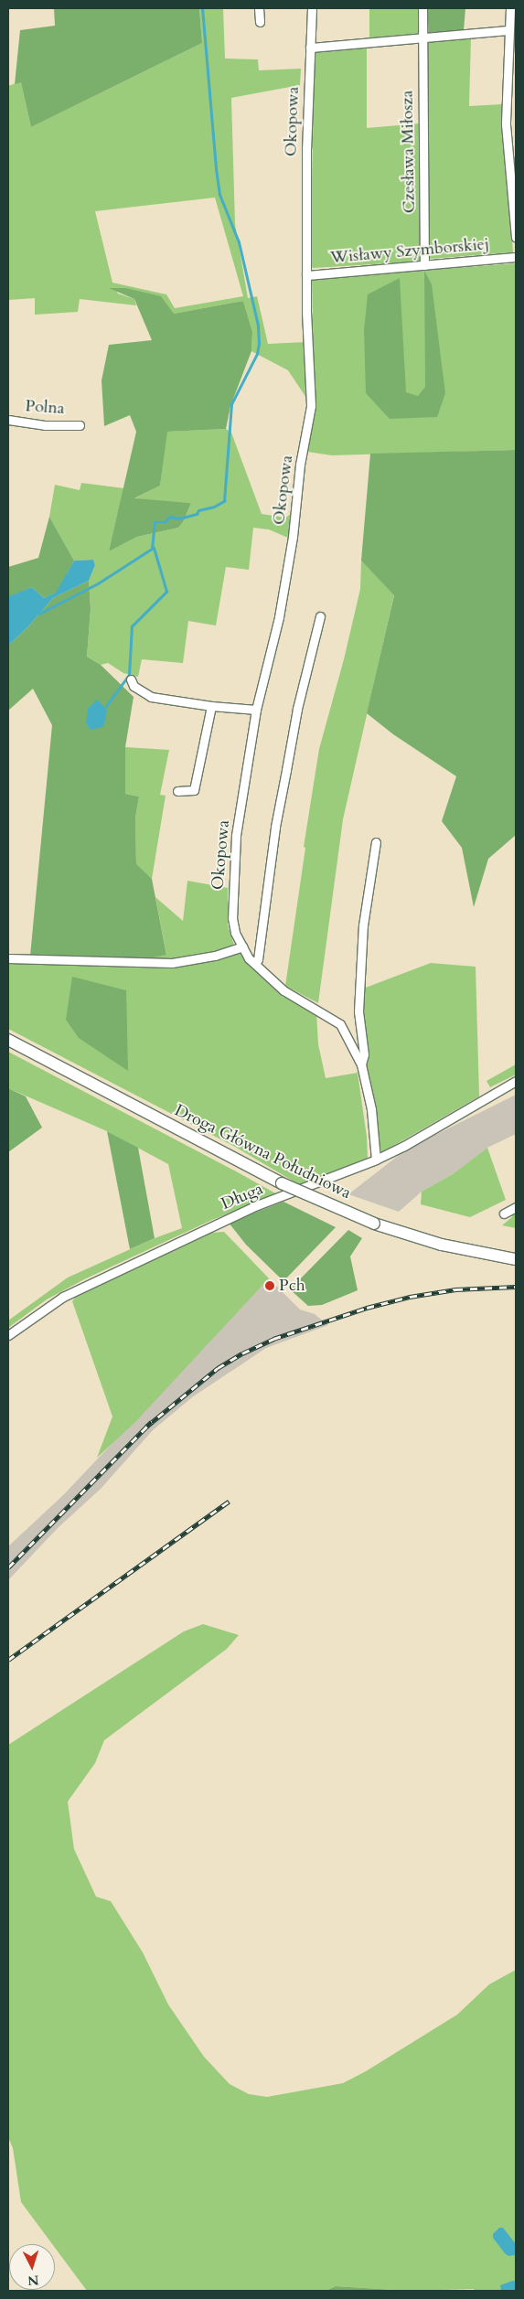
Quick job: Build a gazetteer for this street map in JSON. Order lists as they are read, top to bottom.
{
  "streets": {
    "main road": ["Droga Główna Południowa"],
    "street": [
      "Okopowa",
      "Czesława Miłosza",
      "Wisławy Szymborskiej",
      "Polna",
      "Długa"
    ]
  },
  "crossings": [
    ["Okopowa", "Wisławy Szymborskiej"],
    ["Okopowa", "Długa"],
    ["Czesława Miłosza", "Wisławy Szymborskiej"]
  ],
  "places": ["Pch"],
  "north": "bottom"
}
